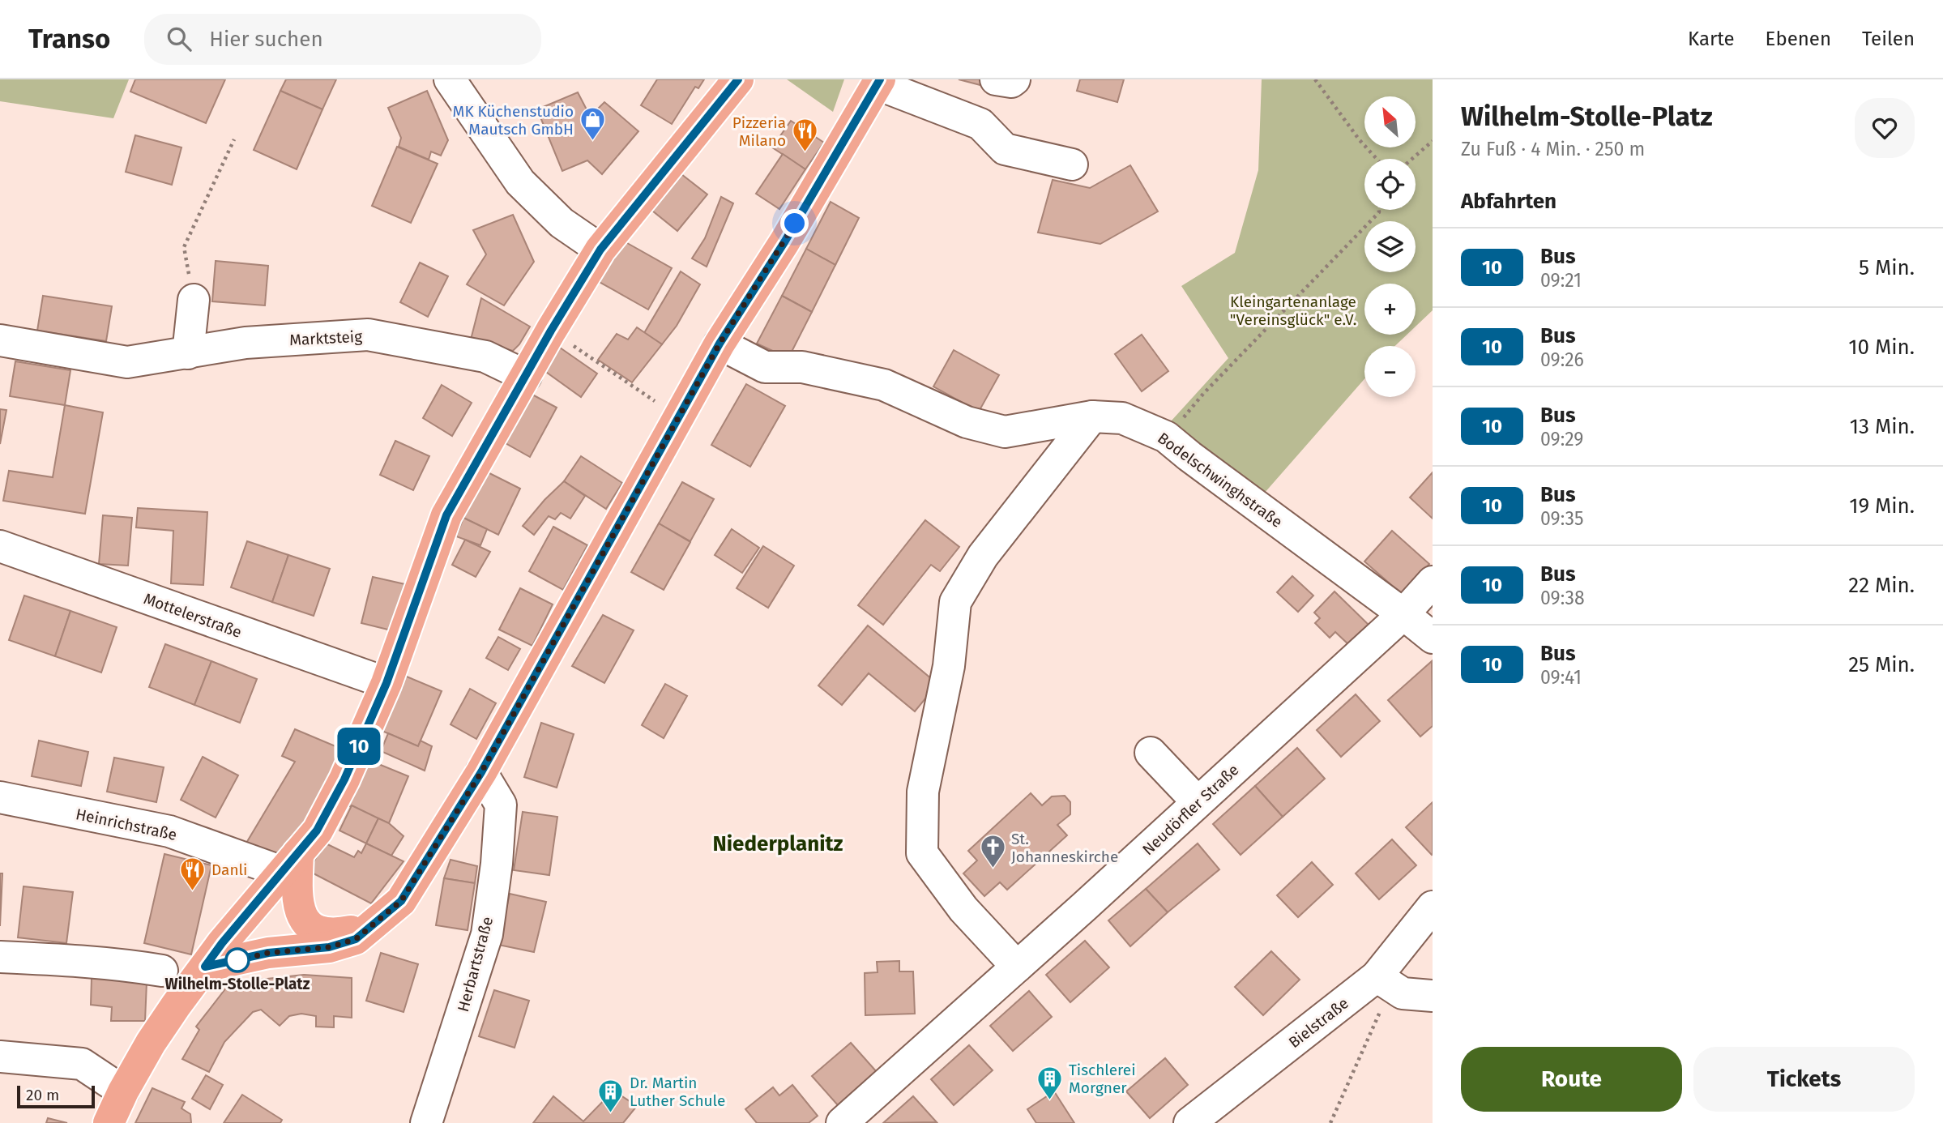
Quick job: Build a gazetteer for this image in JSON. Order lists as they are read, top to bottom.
{
  "streets": {
    "street": [
      "Marktsteig",
      "Bodelschwinghstraße",
      "Mottelerstraße",
      "Neudörfler Straße",
      "Heinrichstraße",
      "Herbartstraße",
      "Bielstraße"
    ]
  },
  "crossings": [
    ["Bodelschwinghstraße", "Neudörfler Straße"]
  ],
  "districts": ["Niederplanitz"],
  "parks": ["Kleingartenanlage \"Vereinsglück\" e.V."],
  "places": {
    "shop": ["MK Küchenstudio Mautsch GmbH"],
    "restaurant": ["Pizzeria Milano", "Danli"],
    "church": ["St. Johanneskirche"],
    "other": ["Wilhelm-Stolle-Platz"],
    "building": ["Tischlerei Morgner", "Dr. Martin Luther Schule"]
  },
  "lines": ["bus line 10"],
  "scale_bar": "20 m",
  "north": "top left",
  "page": {
    "header": "Transo",
    "search": "Hier suchen",
    "nav": ["Karte", "Ebenen", "Teilen"],
    "on_map": "10",
    "heading": [
      ["Wilhelm-Stolle-Platz", "Zu Fuß · 4 Min. · 250 m"],
      "Abfahrten"
    ],
    "map_buttons": ["+", "−"],
    "list": [
      {
        "mark": "10",
        "name": "Bus",
        "note": "09:21",
        "value": "5 Min."
      },
      {
        "mark": "10",
        "name": "Bus",
        "note": "09:26",
        "value": "10 Min."
      },
      {
        "mark": "10",
        "name": "Bus",
        "note": "09:29",
        "value": "13 Min."
      },
      {
        "mark": "10",
        "name": "Bus",
        "note": "09:35",
        "value": "19 Min."
      },
      {
        "mark": "10",
        "name": "Bus",
        "note": "09:38",
        "value": "22 Min."
      },
      {
        "mark": "10",
        "name": "Bus",
        "note": "09:41",
        "value": "25 Min."
      }
    ],
    "buttons": ["Route", "Tickets"],
    "scale": "20 m"
  }
}
